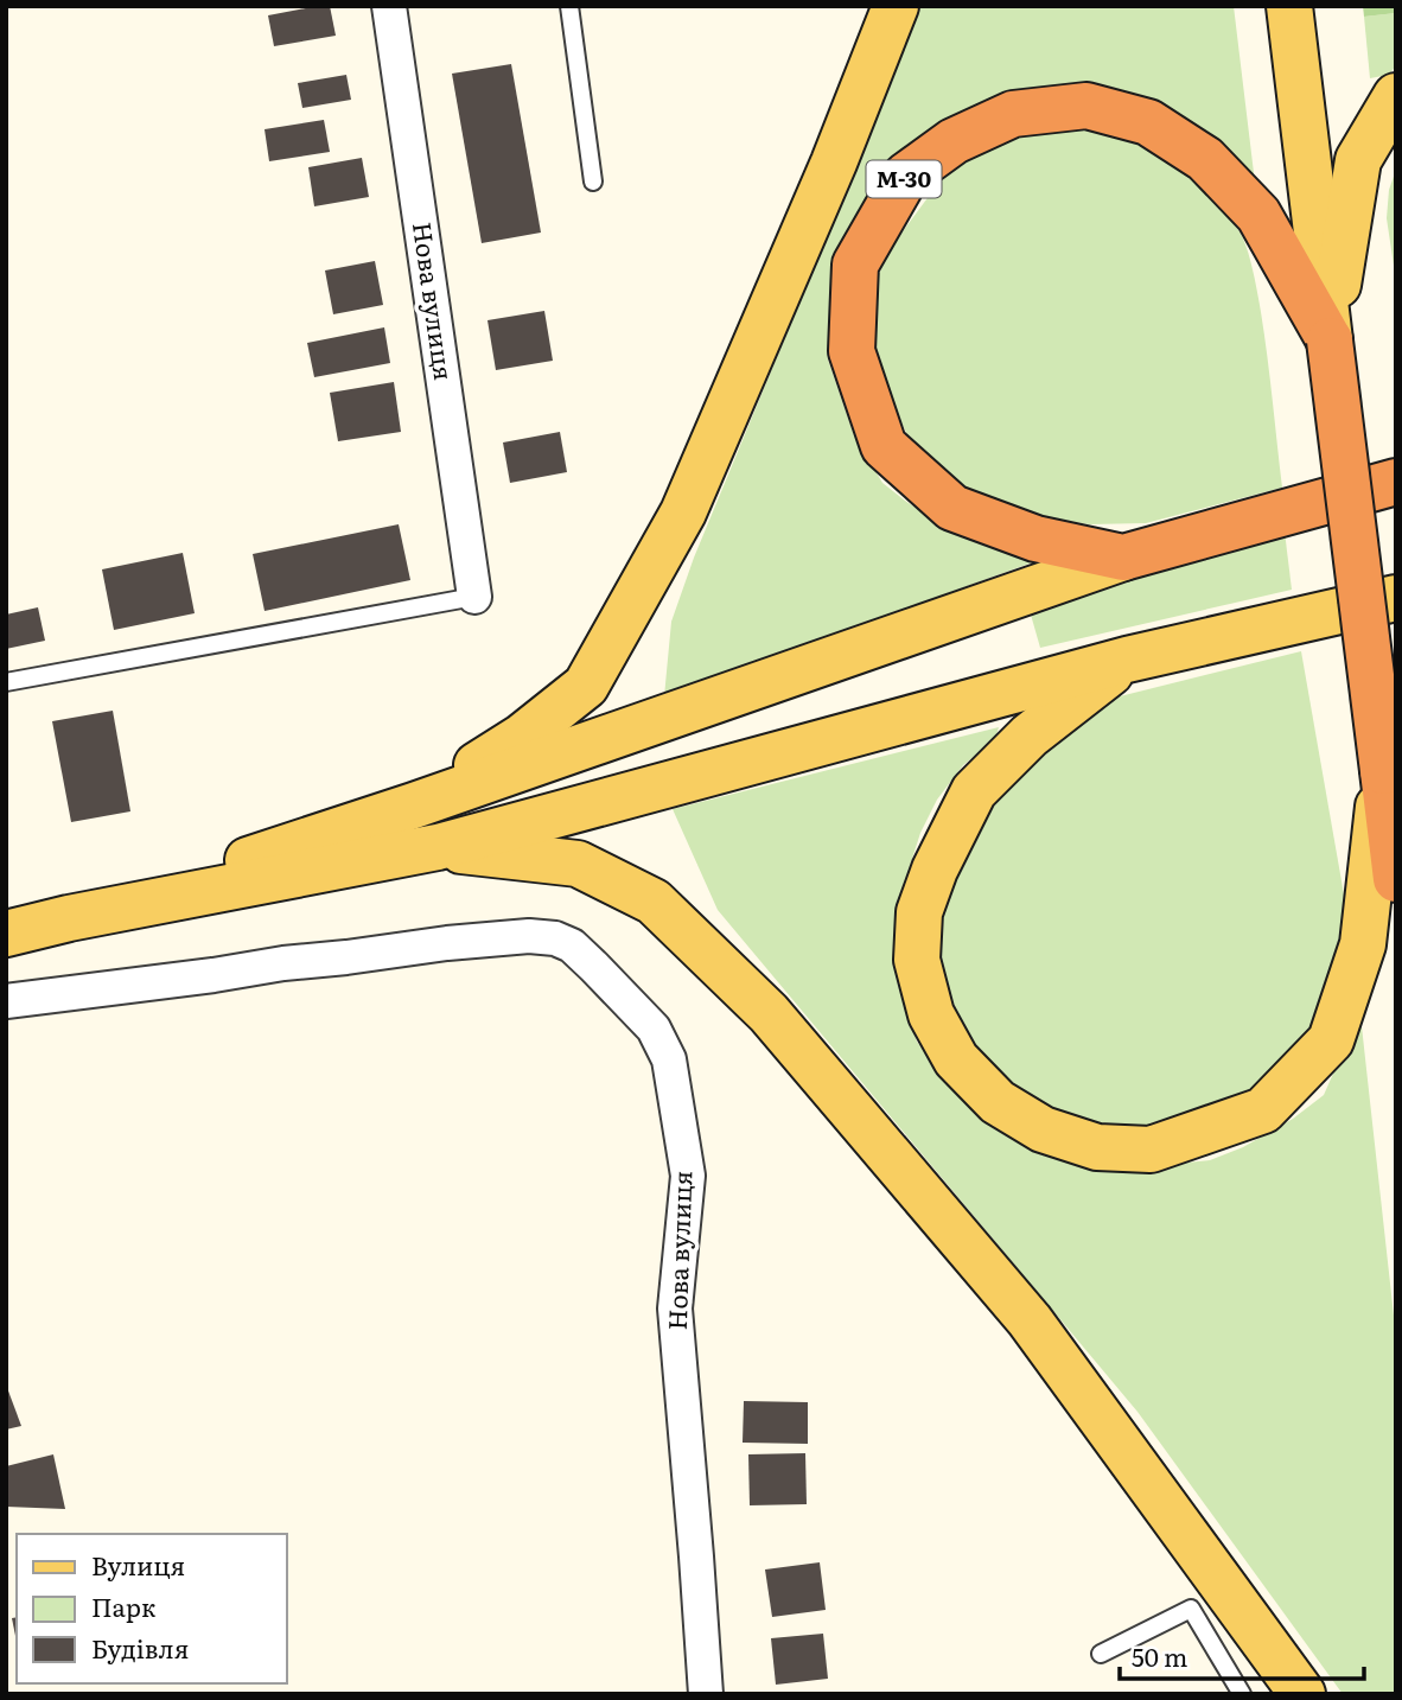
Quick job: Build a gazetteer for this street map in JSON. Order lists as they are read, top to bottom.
{
  "streets": {
    "highway": ["М-30"],
    "street": ["Нова вулиця"]
  },
  "legend": ["Вулиця", "Парк", "Будівля"],
  "scale_bar": "50 m"
}
